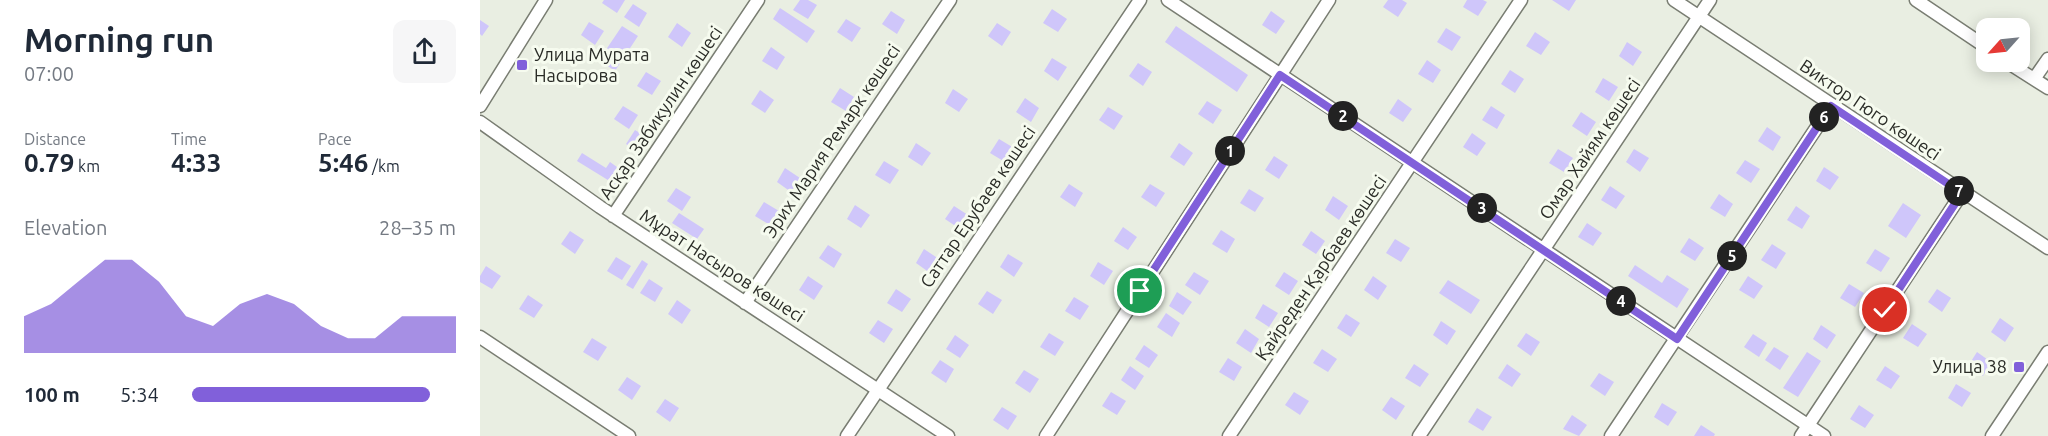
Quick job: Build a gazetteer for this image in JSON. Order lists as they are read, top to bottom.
{
  "streets": {
    "street": [
      "Виктор Гюго көшесі",
      "Асқар Забикулин көшесі",
      "Эрих Мария Ремарк көшесі",
      "Омар Хайям көшесі",
      "Саттар Ерубаев көшесі",
      "Мұрат Насыров көшесі",
      "Қайреден Қарбаев көшесі"
    ]
  },
  "crossings": [
    ["Виктор Гюго көшесі", "Омар Хайям көшесі"],
    ["Асқар Забикулин көшесі", "Мұрат Насыров көшесі"],
    ["Эрих Мария Ремарк көшесі", "Мұрат Насыров көшесі"],
    ["Саттар Ерубаев көшесі", "Мұрат Насыров көшесі"]
  ],
  "places": {
    "transit": ["Улица Мурата Насырова", "Улица 38"]
  },
  "north": "bottom left",
  "page": {
    "heading": ["Morning run", "07:00"],
    "pins": [
      "2",
      "6",
      "1",
      "7",
      "3",
      "5",
      "4"
    ],
    "stats": [
      ["Distance", "0.79 km"],
      ["Time", "4:33"],
      ["Pace", "5:46 /km"]
    ],
    "chart": ["Elevation", "28–35 m"],
    "list": [
      {
        "name": "100 m",
        "note": "5:34"
      }
    ]
  }
}
